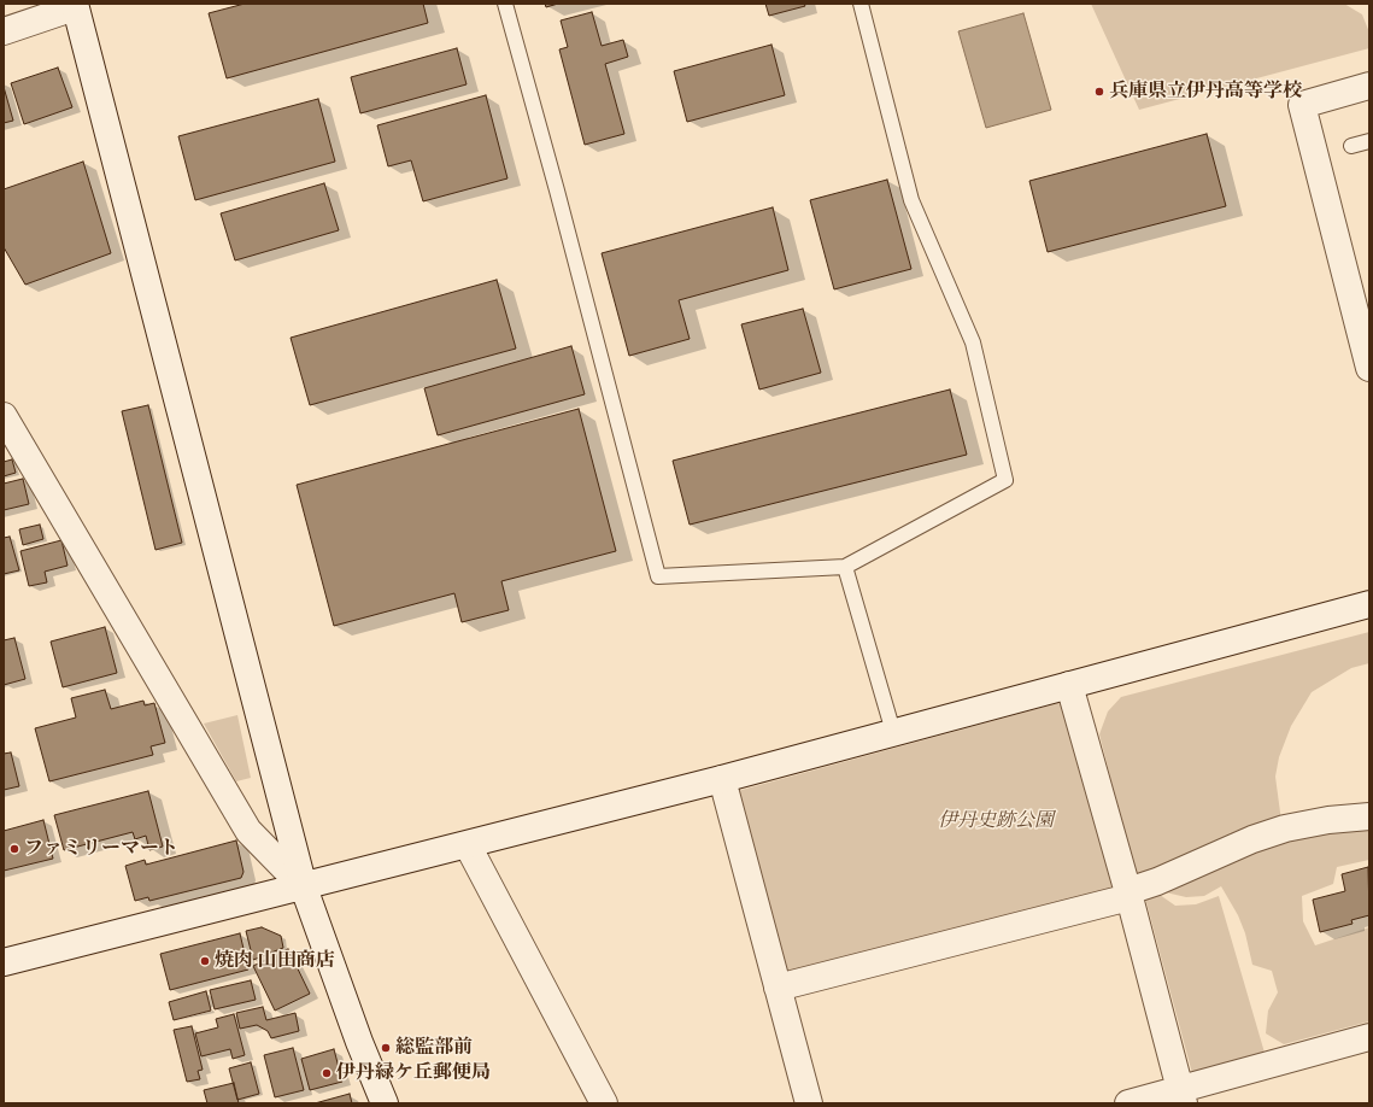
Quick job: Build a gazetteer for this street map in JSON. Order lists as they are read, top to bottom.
{
  "parks": ["伊丹史跡公園"],
  "places": [
    "兵庫県立伊丹高等学校",
    "ファミリーマート",
    "焼肉 山田商店",
    "総監部前",
    "伊丹緑ケ丘郵便局"
  ]
}
